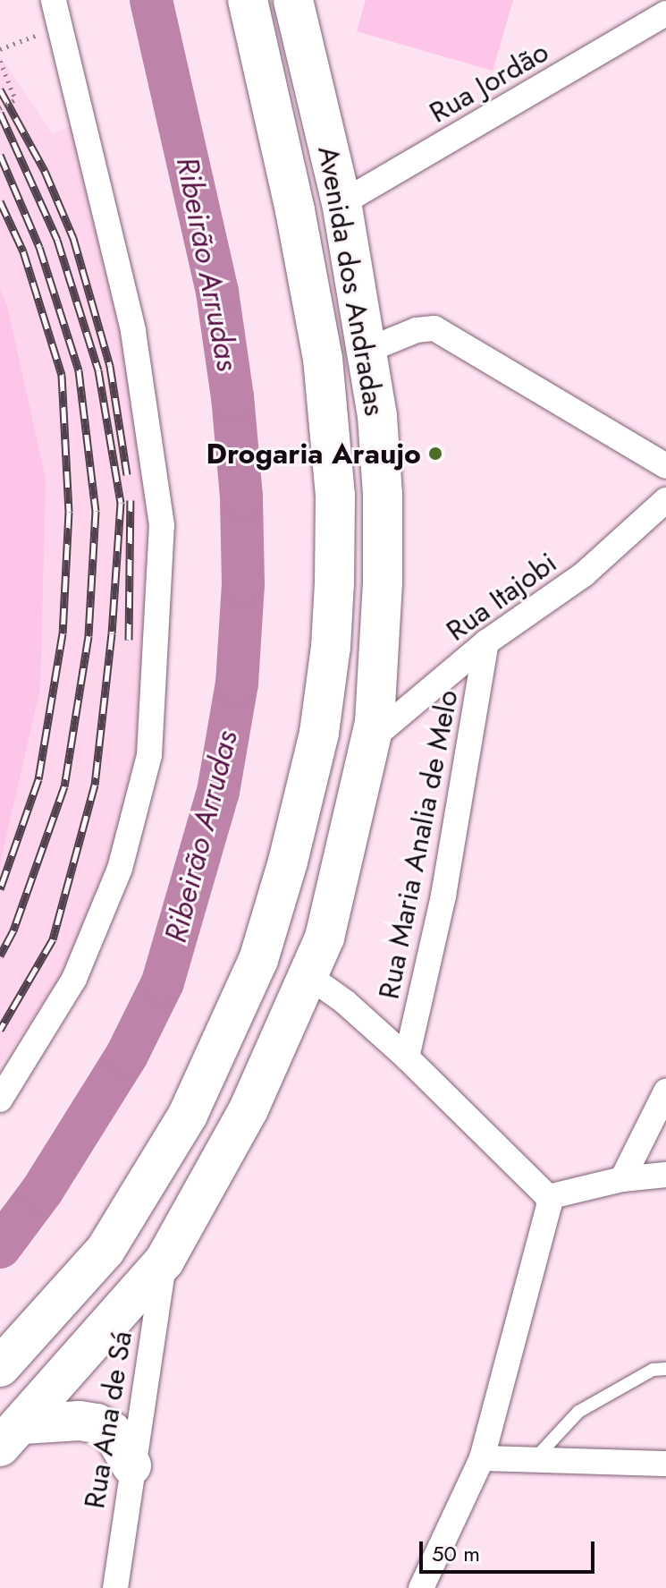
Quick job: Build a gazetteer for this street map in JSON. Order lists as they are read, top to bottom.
{
  "streets": {
    "main road": ["Avenida dos Andradas"],
    "street": [
      "Rua Jordão",
      "Rua Itajobi",
      "Rua Maria Analia de Melo",
      "Rua Ana de Sá"
    ]
  },
  "crossings": [
    ["Rua Jordão", "Avenida dos Andradas"],
    ["Avenida dos Andradas", "Rua Itajobi"],
    ["Avenida dos Andradas", "Rua Ana de Sá"],
    ["Rua Itajobi", "Rua Maria Analia de Melo"]
  ],
  "water": ["Ribeirão Arrudas"],
  "places": ["Drogaria Araujo"],
  "scale_bar": "50 m"
}
